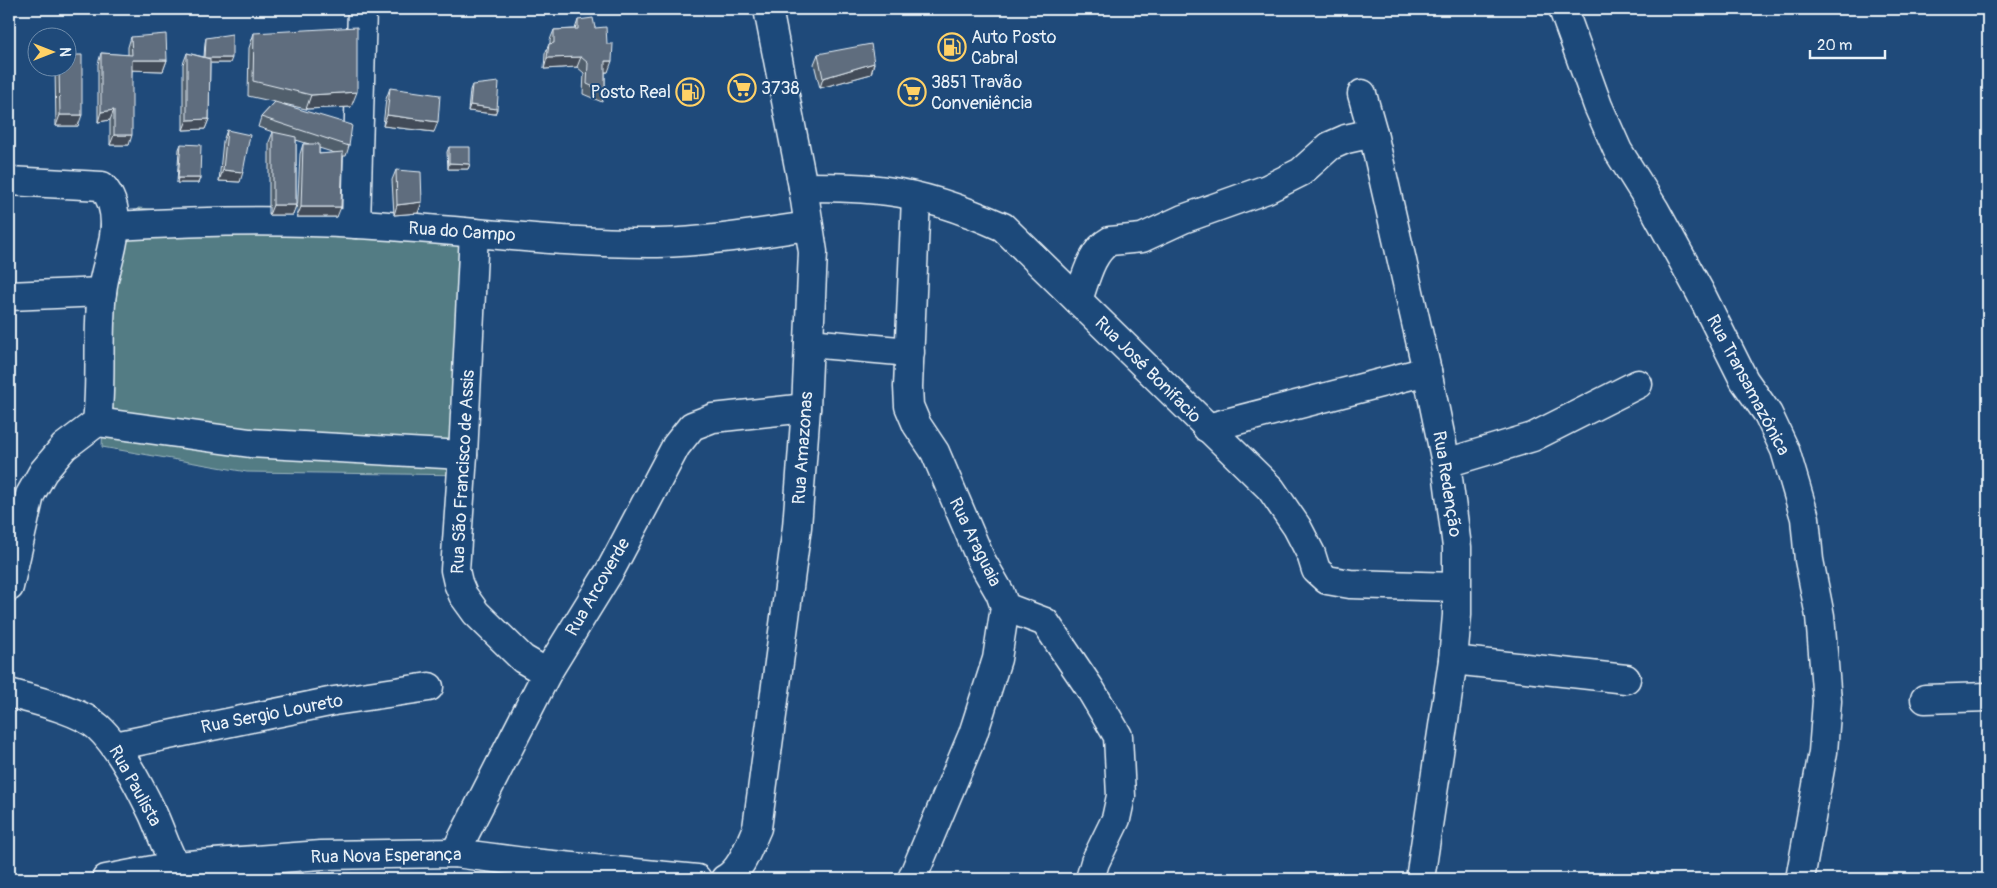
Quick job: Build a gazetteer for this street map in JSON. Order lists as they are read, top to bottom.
{
  "streets": {
    "street": [
      "Rua do Campo",
      "Rua José Bonifacio",
      "Rua Transamazônica",
      "Rua Amazonas",
      "Rua São Francisco de Assis",
      "Rua Redenção",
      "Rua Araguaia",
      "Rua Arcoverde",
      "Rua Sergio Loureto",
      "Rua Paulista",
      "Rua Nova Esperança"
    ]
  },
  "crossings": [
    ["Rua do Campo", "Rua Amazonas"],
    ["Rua do Campo", "Rua São Francisco de Assis"],
    ["Rua José Bonifacio", "Rua Amazonas"],
    ["Rua José Bonifacio", "Rua Redenção"],
    ["Rua José Bonifacio", "Rua Araguaia"],
    ["Rua Amazonas", "Rua Arcoverde"],
    ["Rua São Francisco de Assis", "Rua Arcoverde"],
    ["Rua Arcoverde", "Rua Nova Esperança"],
    ["Rua Sergio Loureto", "Rua Paulista"],
    ["Rua Paulista", "Rua Nova Esperança"]
  ],
  "places": {
    "fuel station": ["Auto Posto Cabral", "Posto Real"],
    "supermarket": ["3738", "3851 Travão Conveniência"]
  },
  "scale_bar": "20 m",
  "north": "right"
}
